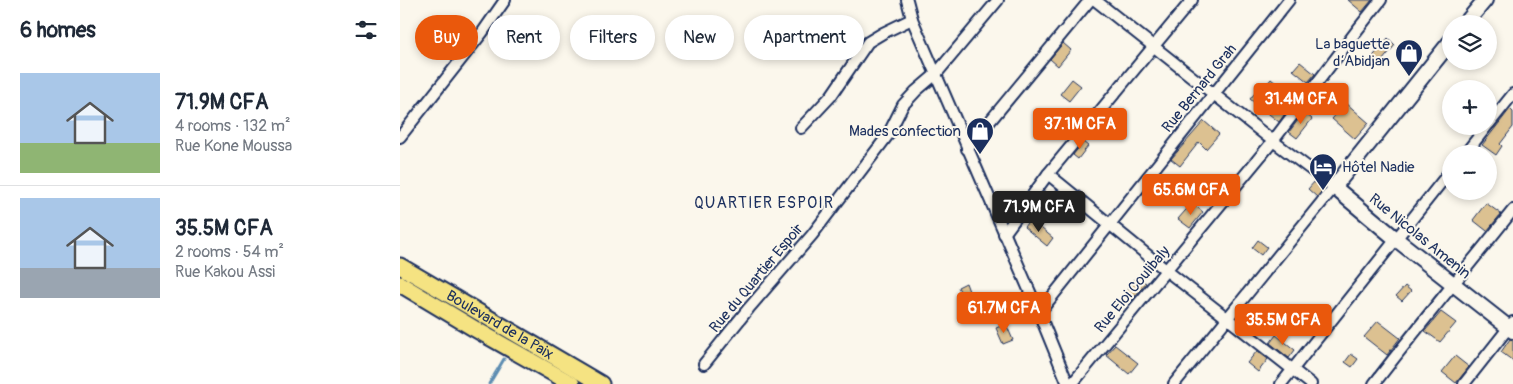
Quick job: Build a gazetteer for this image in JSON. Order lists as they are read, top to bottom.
{
  "streets": {
    "main road": ["Boulevard de la Paix"],
    "street": [
      "Rue Bernard Grah",
      "Rue Nicolas Amenin",
      "Rue du Quartier Espoir",
      "Rue Eloi Coulibaly"
    ]
  },
  "crossings": [
    ["Rue Bernard Grah", "Rue Nicolas Amenin"],
    ["Rue Nicolas Amenin", "Rue Eloi Coulibaly"]
  ],
  "districts": ["QUARTIER ESPOIR"],
  "places": {
    "shop": ["La baguette d‘Abidjan", "Mades confection"],
    "hotel": ["Hôtel Nadie"]
  },
  "page": {
    "heading": "6 homes",
    "map_buttons": ["+", "−"],
    "chip": [
      "Buy",
      "Rent",
      "Filters",
      "New",
      "Apartment"
    ],
    "list": [
      {
        "name": "71.9M CFA",
        "note": "4 rooms · 132 m² · Rue Kone Moussa"
      },
      {
        "name": "35.5M CFA",
        "note": "2 rooms · 54 m² · Rue Kakou Assi"
      }
    ],
    "price": [
      "31.4M CFA",
      "37.1M CFA",
      "65.6M CFA",
      "71.9M CFA",
      "61.7M CFA",
      "35.5M CFA"
    ]
  }
}
